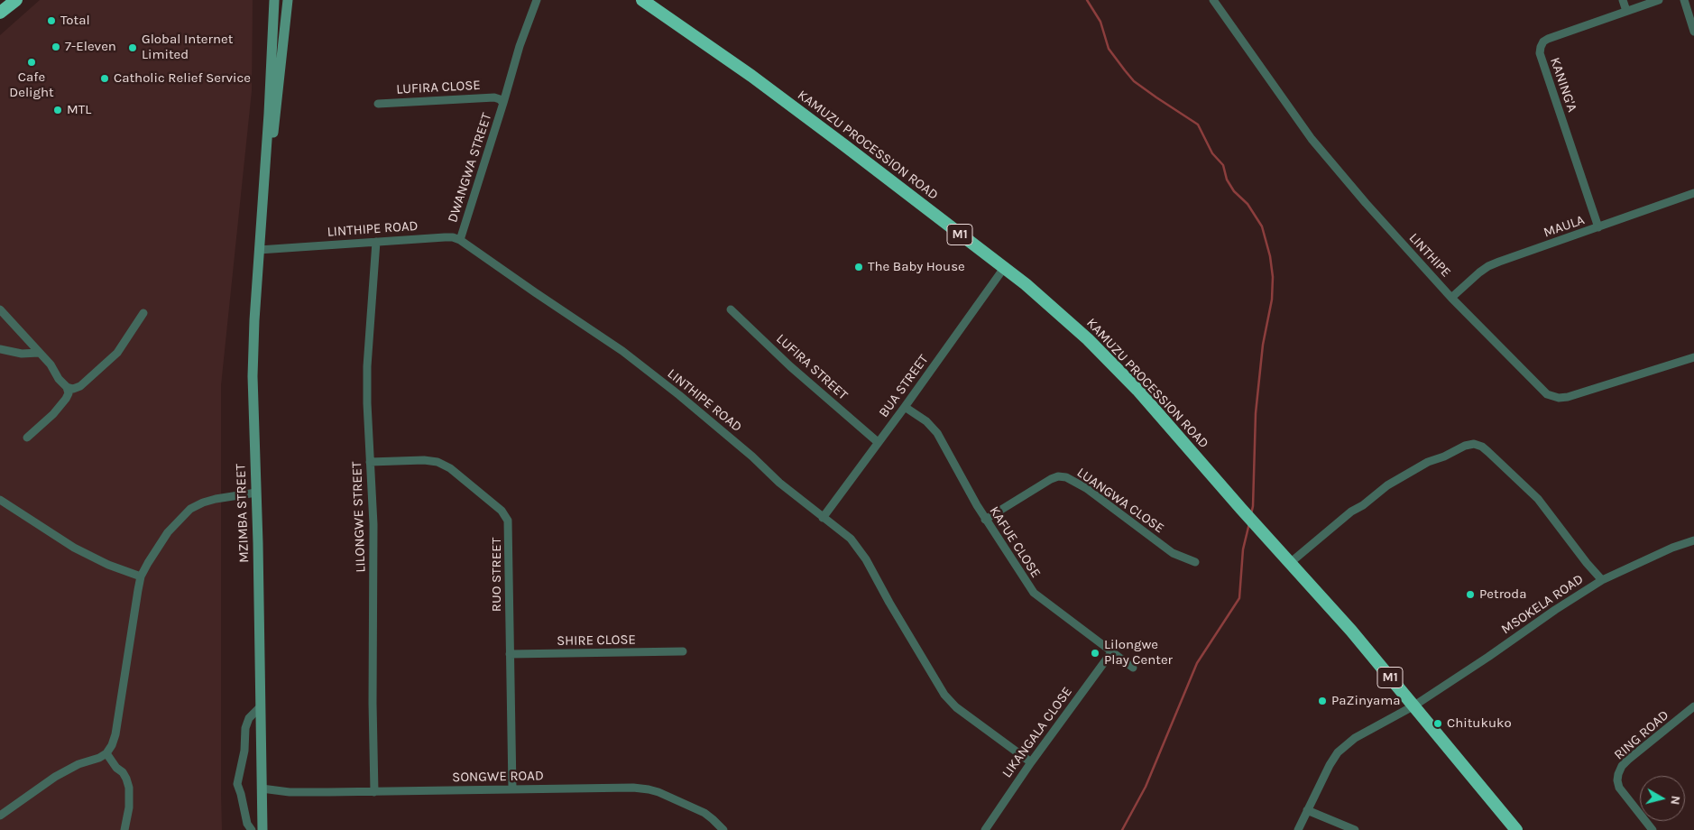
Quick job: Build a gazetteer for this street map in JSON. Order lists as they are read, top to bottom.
{
  "streets": {
    "highway": ["KAMUZU PROCESSION ROAD", "M1"],
    "main road": ["MZIMBA STREET"],
    "street": [
      "KANING'A",
      "LUFIRA CLOSE",
      "DWANGWA STREET",
      "MAULA",
      "LINTHIPE ROAD",
      "LINTHIPE",
      "LUFIRA STREET",
      "BUA STREET",
      "LUANGWA CLOSE",
      "LILONGWE STREET",
      "KAFUE CLOSE",
      "RUO STREET",
      "MSOKELA ROAD",
      "SHIRE CLOSE",
      "LIKANGALA CLOSE",
      "RING ROAD",
      "SONGWE ROAD"
    ]
  },
  "crossings": [
    ["KANING'A", "MAULA"],
    ["LUFIRA CLOSE", "DWANGWA STREET"],
    ["KAMUZU PROCESSION ROAD", "BUA STREET"],
    ["KAMUZU PROCESSION ROAD", "MSOKELA ROAD"],
    ["DWANGWA STREET", "LINTHIPE ROAD"],
    ["MAULA", "LINTHIPE"],
    ["LINTHIPE ROAD", "BUA STREET"],
    ["LINTHIPE ROAD", "MZIMBA STREET"],
    ["LINTHIPE ROAD", "LILONGWE STREET"],
    ["LINTHIPE ROAD", "LIKANGALA CLOSE"],
    ["LUFIRA STREET", "BUA STREET"],
    ["BUA STREET", "KAFUE CLOSE"],
    ["LUANGWA CLOSE", "KAFUE CLOSE"],
    ["MZIMBA STREET", "SONGWE ROAD"],
    ["LILONGWE STREET", "RUO STREET"],
    ["LILONGWE STREET", "SONGWE ROAD"],
    ["KAFUE CLOSE", "LIKANGALA CLOSE"],
    ["RUO STREET", "SHIRE CLOSE"],
    ["RUO STREET", "SONGWE ROAD"]
  ],
  "places": [
    "Total",
    "7-Eleven",
    "Global Internet Limited",
    "Cafe Delight",
    "Catholic Relief Service",
    "MTL",
    "The Baby House",
    "Petroda",
    "Lilongwe Play Center",
    "PaZinyama",
    "Chitukuko"
  ],
  "north": "right"
}
